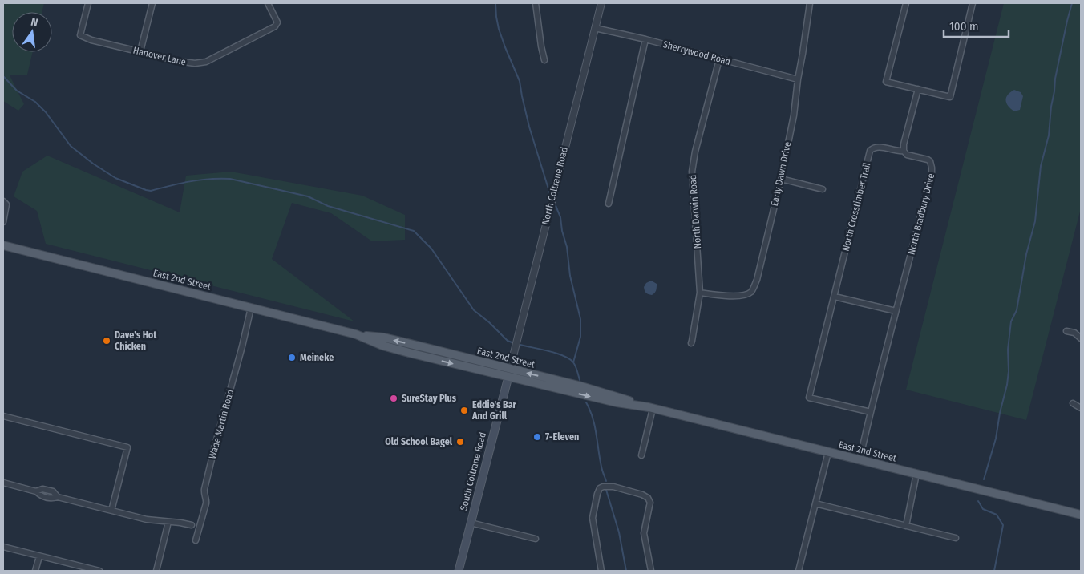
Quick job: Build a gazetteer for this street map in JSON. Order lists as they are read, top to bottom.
{
  "streets": {
    "main road": ["East 2nd Street", "South Coltrane Road"],
    "street": [
      "Sherrywood Road",
      "Hanover Lane",
      "Early Dawn Drive",
      "North Coltrane Road",
      "North Crosstimber Trail",
      "North Darwin Road",
      "North Bradbury Drive",
      "Wade Martin Road"
    ]
  },
  "crossings": [
    ["Sherrywood Road", "Early Dawn Drive"],
    ["Sherrywood Road", "North Coltrane Road"],
    ["Sherrywood Road", "North Darwin Road"],
    ["Early Dawn Drive", "North Darwin Road"],
    ["North Coltrane Road", "East 2nd Street"],
    ["North Coltrane Road", "South Coltrane Road"],
    ["North Crosstimber Trail", "North Bradbury Drive"],
    ["East 2nd Street", "Wade Martin Road"],
    ["East 2nd Street", "South Coltrane Road"]
  ],
  "places": [
    "Dave's Hot Chicken",
    "Meineke",
    "SureStay Plus",
    "Eddie's Bar And Grill",
    "7-Eleven",
    "Old School Bagel"
  ],
  "scale_bar": "100 m",
  "north": "top"
}
